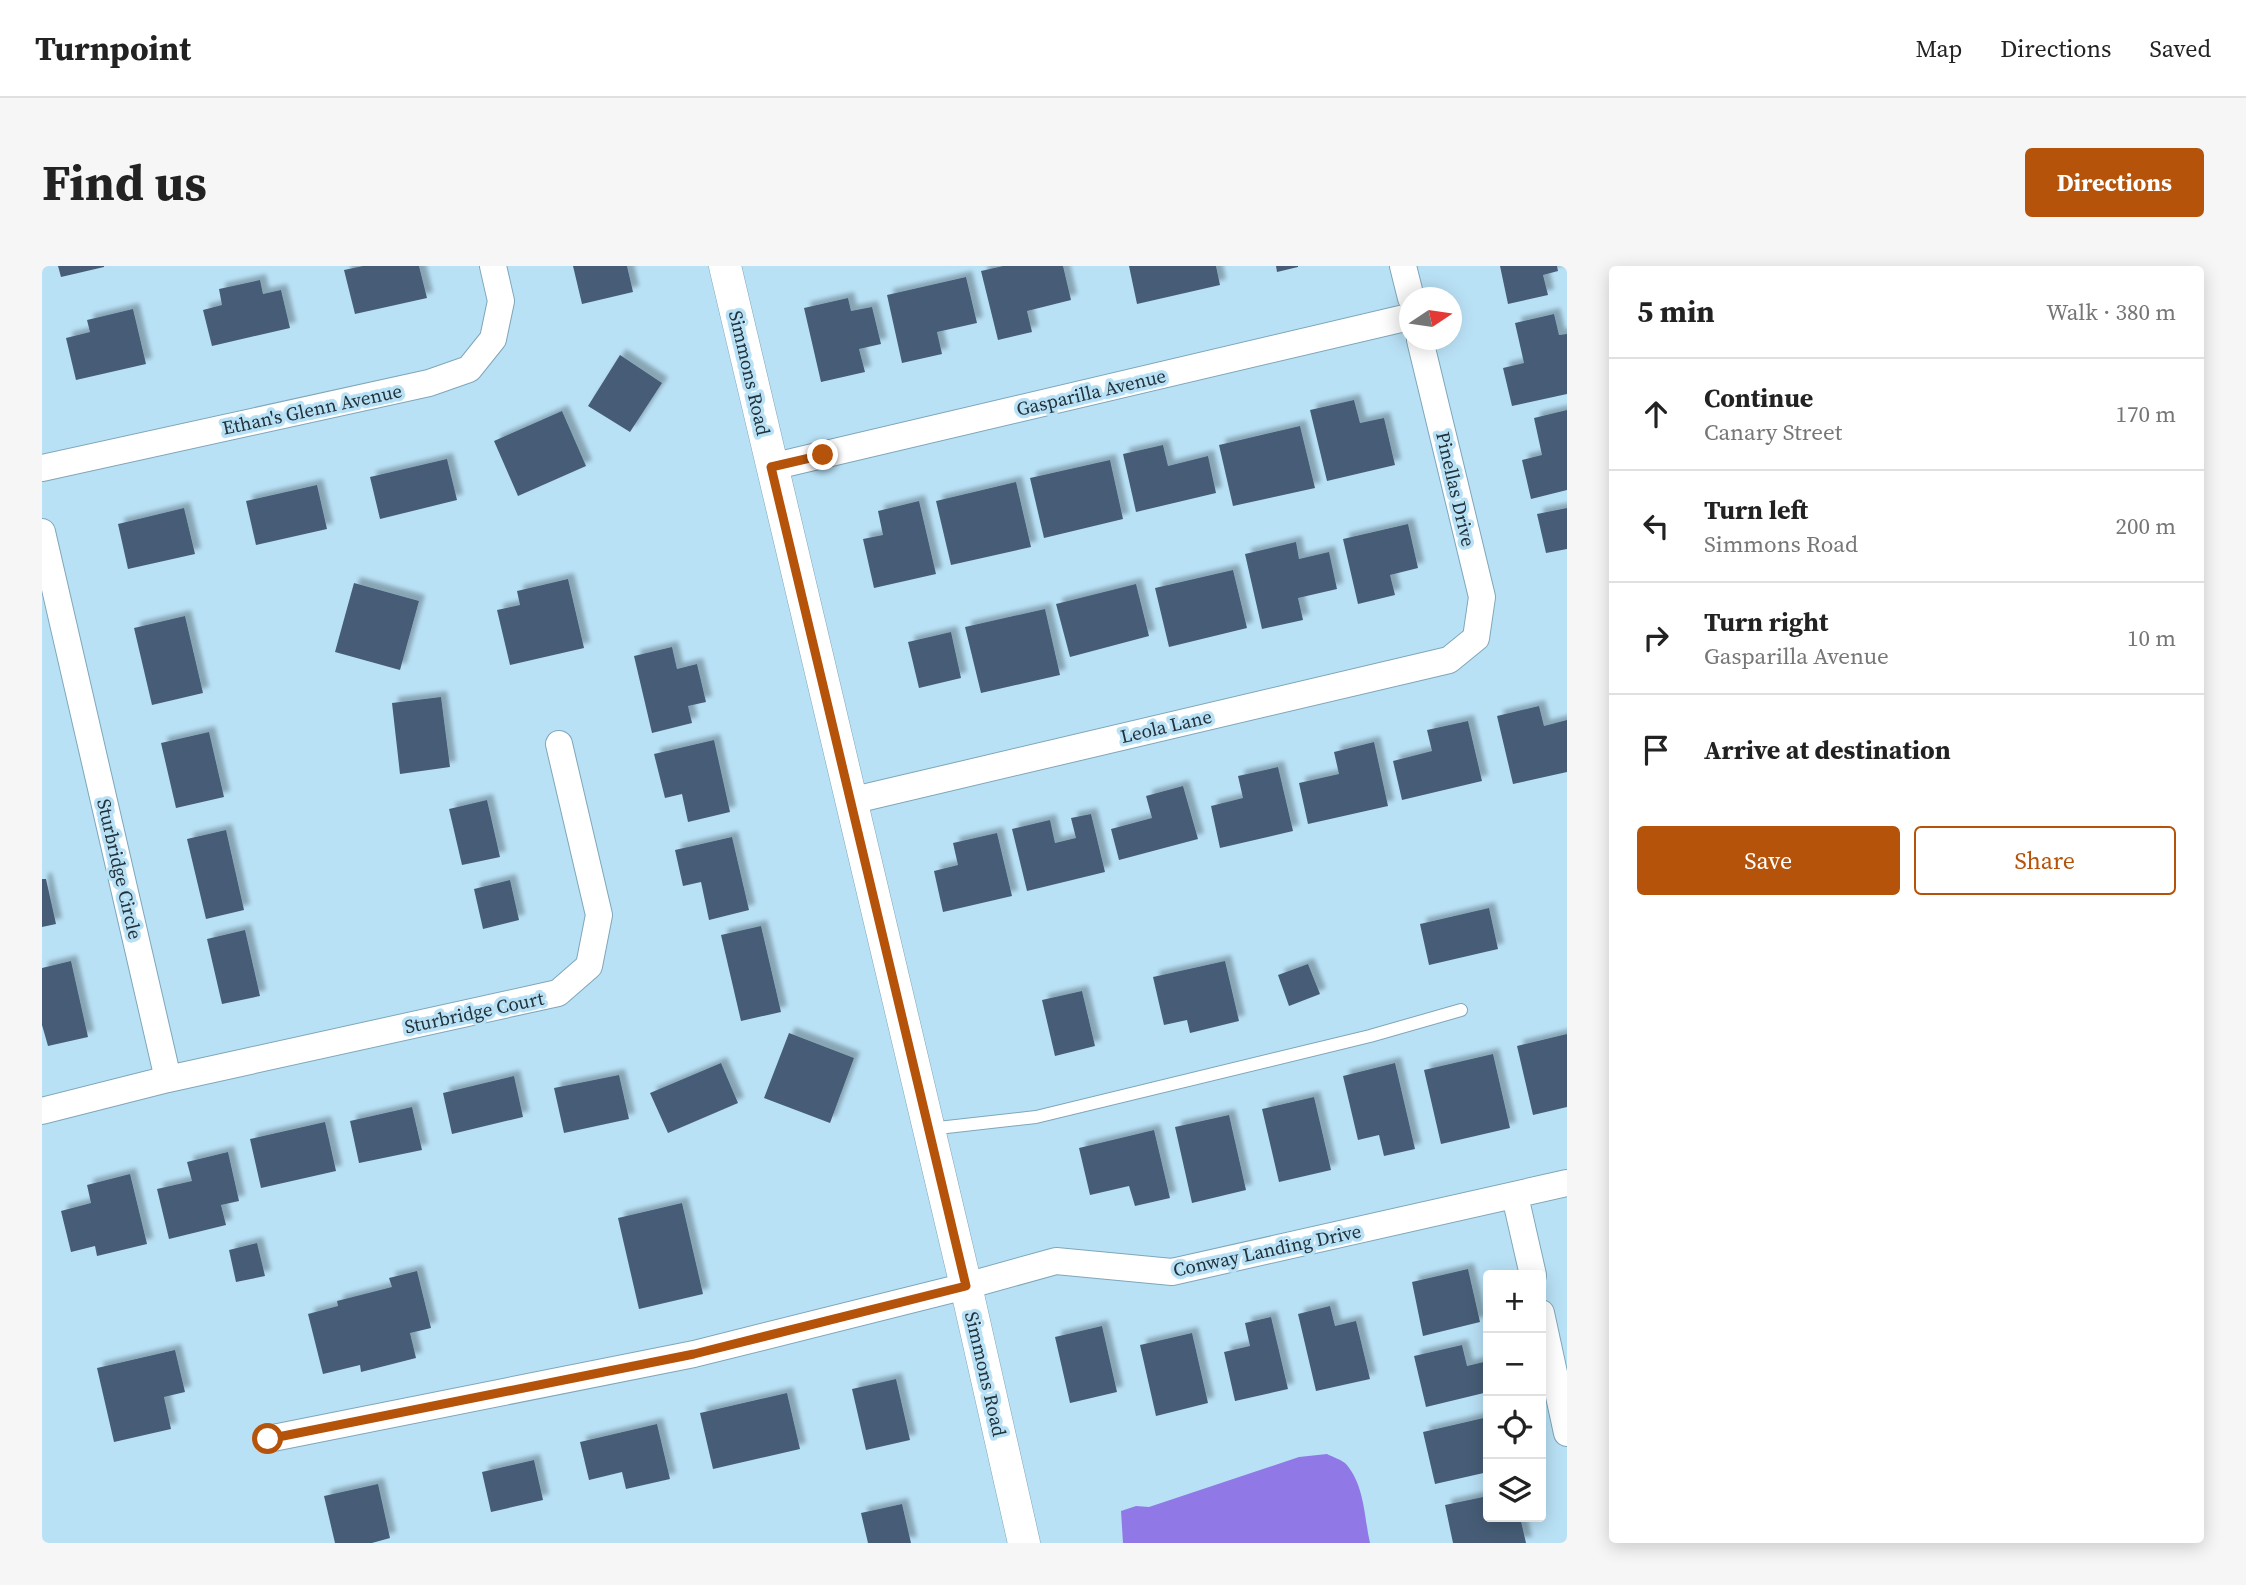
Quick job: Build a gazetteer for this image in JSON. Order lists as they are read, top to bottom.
{
  "streets": {
    "street": [
      "Simmons Road",
      "Gasparilla Avenue",
      "Ethan's Glenn Avenue",
      "Pinellas Drive",
      "Leola Lane",
      "Sturbridge Circle",
      "Sturbridge Court",
      "Conway Landing Drive"
    ]
  },
  "crossings": [
    ["Simmons Road", "Gasparilla Avenue"],
    ["Simmons Road", "Leola Lane"],
    ["Simmons Road", "Conway Landing Drive"],
    ["Pinellas Drive", "Leola Lane"],
    ["Sturbridge Circle", "Sturbridge Court"]
  ],
  "north": "right",
  "page": {
    "header": "Turnpoint",
    "nav": ["Map", "Directions", "Saved"],
    "buttons": [
      "Directions",
      ["Save", "Share"]
    ],
    "title": "Find us",
    "heading": ["5 min", "Walk · 380 m"],
    "list": [
      ["Continue", "Canary Street", "170 m"],
      ["Turn left", "Simmons Road", "200 m"],
      ["Turn right", "Gasparilla Avenue", "10 m"],
      "Arrive at destination"
    ],
    "map_buttons": ["+", "−"]
  }
}
